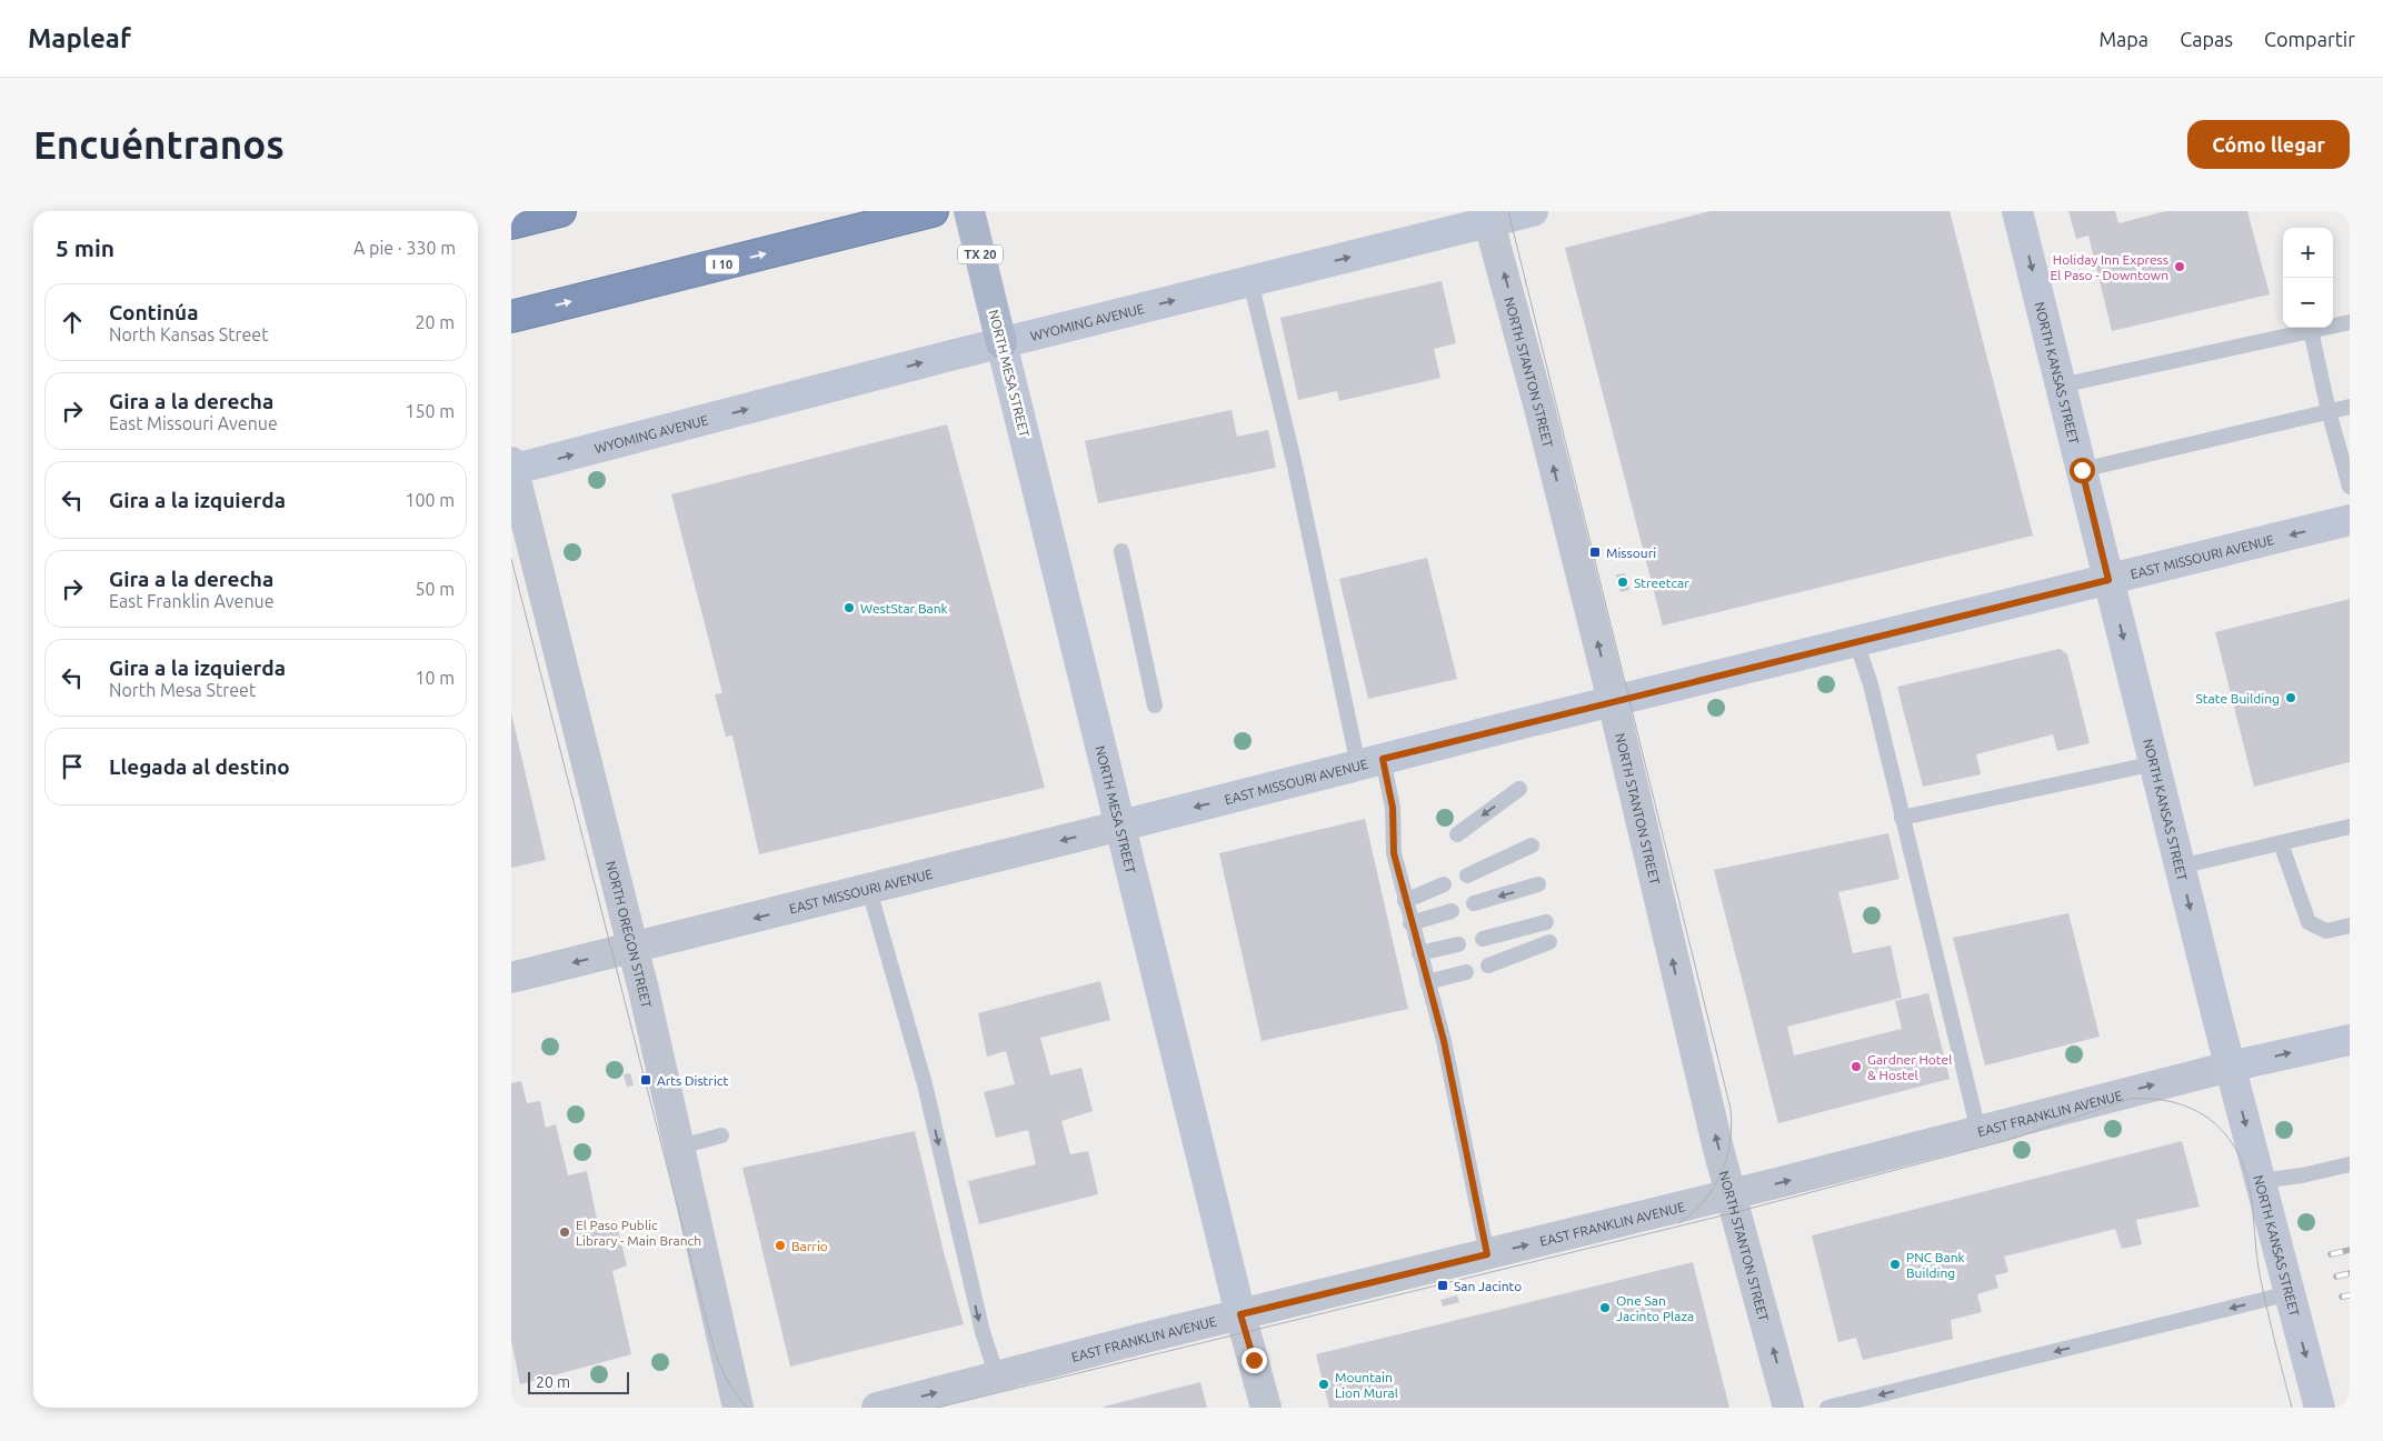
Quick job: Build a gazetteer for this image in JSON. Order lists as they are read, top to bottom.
{
  "streets": {
    "highway": ["I 10"],
    "main road": [
      "TX 20",
      "WYOMING AVENUE",
      "NORTH MESA STREET",
      "NORTH KANSAS STREET",
      "EAST MISSOURI AVENUE",
      "EAST FRANKLIN AVENUE"
    ],
    "street": ["NORTH STANTON STREET", "NORTH OREGON STREET"]
  },
  "crossings": [
    ["WYOMING AVENUE", "NORTH STANTON STREET"],
    ["WYOMING AVENUE", "NORTH MESA STREET"],
    ["WYOMING AVENUE", "NORTH OREGON STREET"],
    ["NORTH STANTON STREET", "EAST MISSOURI AVENUE"],
    ["NORTH STANTON STREET", "EAST FRANKLIN AVENUE"],
    ["NORTH MESA STREET", "EAST MISSOURI AVENUE"],
    ["NORTH MESA STREET", "EAST FRANKLIN AVENUE"],
    ["NORTH KANSAS STREET", "EAST MISSOURI AVENUE"],
    ["NORTH KANSAS STREET", "EAST FRANKLIN AVENUE"],
    ["EAST MISSOURI AVENUE", "NORTH OREGON STREET"]
  ],
  "one_way": [
    "WYOMING AVENUE",
    "NORTH STANTON STREET",
    "NORTH KANSAS STREET",
    "EAST MISSOURI AVENUE",
    "EAST FRANKLIN AVENUE"
  ],
  "places": {
    "other": [
      "Holiday Inn Express El Paso - Downtown",
      "Streetcar",
      "WestStar Bank",
      "State Building",
      "Gardner Hotel & Hostel",
      "El Paso Public Library - Main Branch",
      "Barrio",
      "PNC Bank Building",
      "One San Jacinto Plaza",
      "Mountain Lion Mural"
    ],
    "transit": ["Missouri", "Arts District", "San Jacinto"]
  },
  "scale_bar": "20 m",
  "page": {
    "header": "Mapleaf",
    "nav": ["Mapa", "Capas", "Compartir"],
    "buttons": "Cómo llegar",
    "title": "Encuéntranos",
    "heading": ["5 min", "A pie · 330 m"],
    "map_buttons": ["+", "−"],
    "list": [
      ["Continúa", "North Kansas Street", "20 m"],
      ["Gira a la derecha", "East Missouri Avenue", "150 m"],
      ["Gira a la izquierda", "100 m"],
      ["Gira a la derecha", "East Franklin Avenue", "50 m"],
      ["Gira a la izquierda", "North Mesa Street", "10 m"],
      "Llegada al destino"
    ],
    "scale": "20 m"
  }
}
